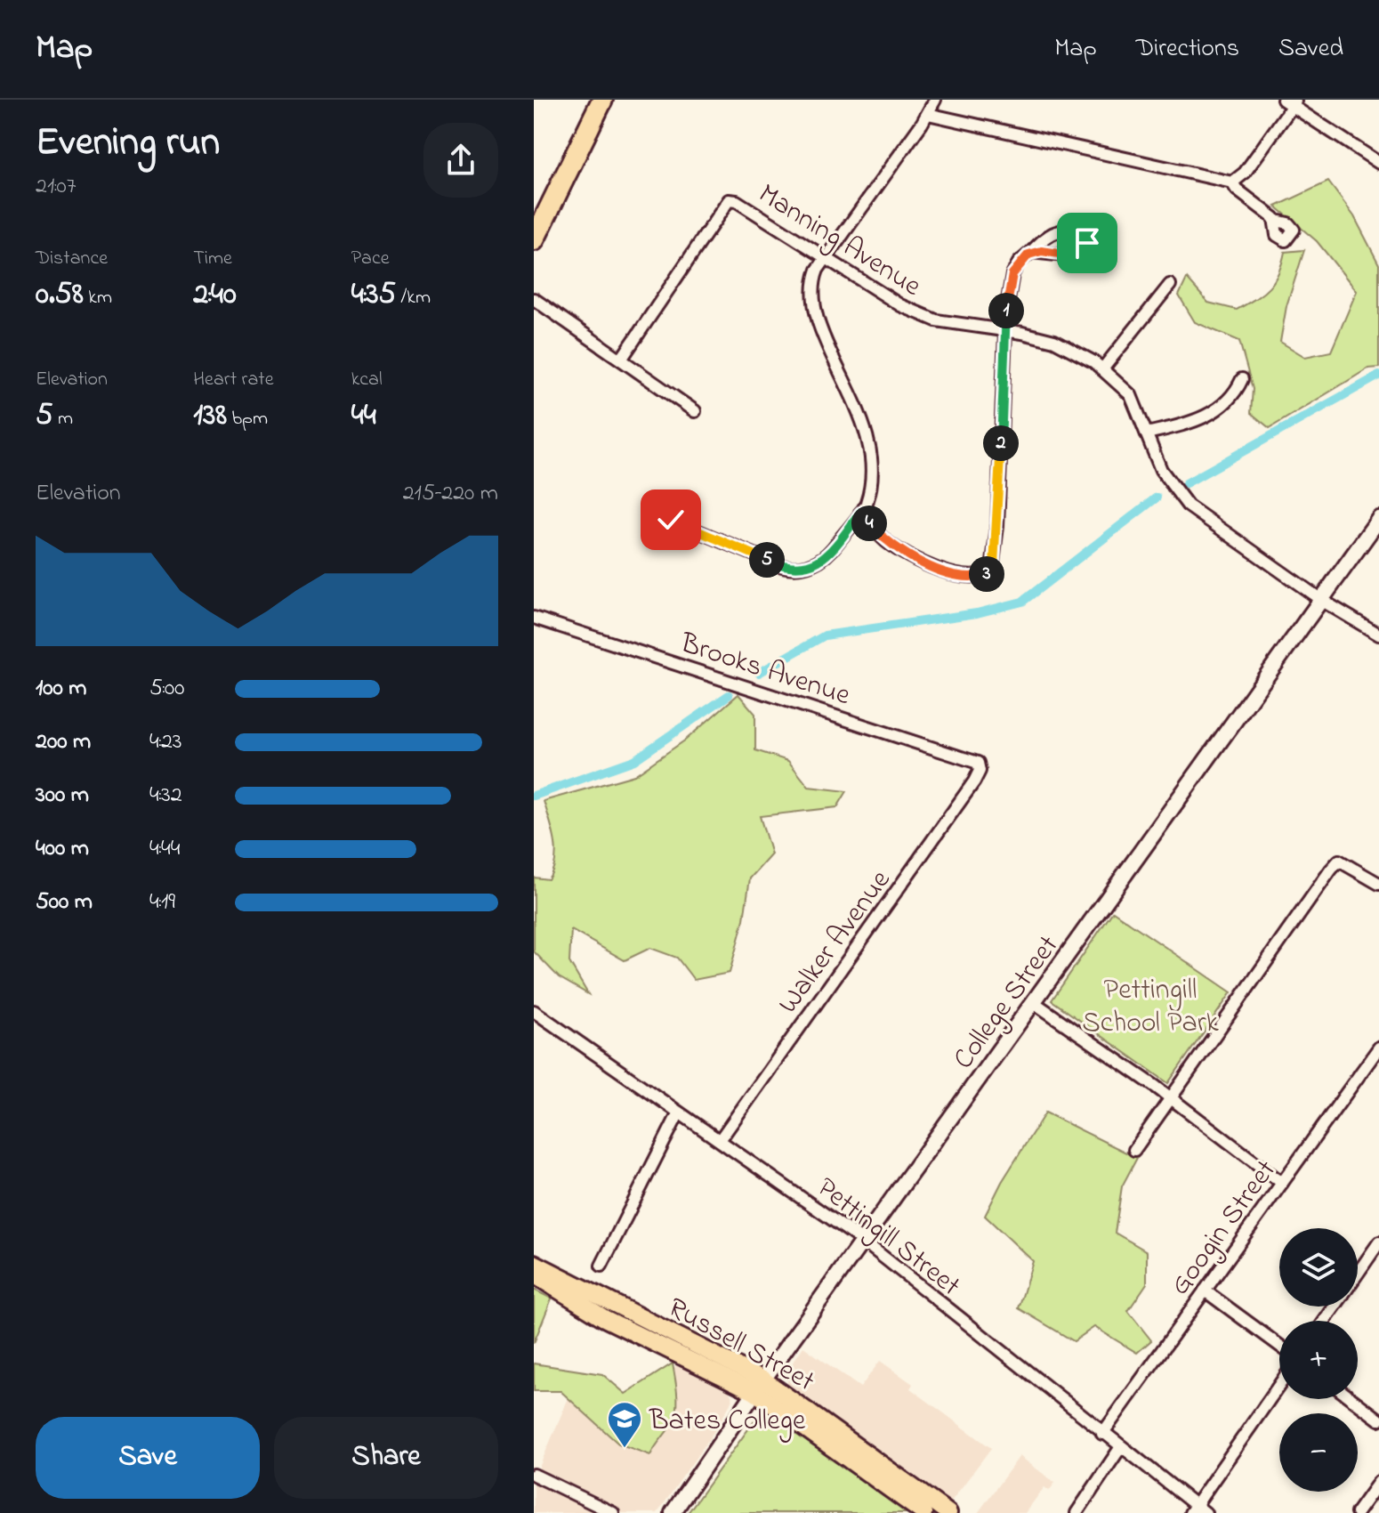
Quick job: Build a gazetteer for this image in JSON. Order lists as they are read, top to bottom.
{
  "streets": {
    "main road": ["Russell Street"],
    "street": [
      "Manning Avenue",
      "Brooks Avenue",
      "Walker Avenue",
      "College Street",
      "Googin Street",
      "Pettingill Street"
    ]
  },
  "crossings": [
    ["Manning Avenue", "College Street"],
    ["Brooks Avenue", "Walker Avenue"],
    ["Walker Avenue", "Pettingill Street"],
    ["College Street", "Pettingill Street"],
    ["College Street", "Russell Street"],
    ["Googin Street", "Pettingill Street"]
  ],
  "parks": ["Pettingill School Park"],
  "places": {
    "school or university": ["Bates College"]
  },
  "page": {
    "header": "Map",
    "nav": ["Map", "Directions", "Saved"],
    "heading": ["Evening run", "21:07"],
    "stats": [
      ["Distance", "0.58 km"],
      ["Time", "2:40"],
      ["Pace", "4:35 /km"],
      ["Elevation", "5 m"],
      ["Heart rate", "138 bpm"],
      ["kcal", "44"]
    ],
    "pins": [
      "1",
      "2",
      "4",
      "5",
      "3"
    ],
    "chart": ["Elevation", "215–220 m"],
    "list": [
      {
        "name": "100 m",
        "note": "5:00"
      },
      {
        "name": "200 m",
        "note": "4:23"
      },
      {
        "name": "300 m",
        "note": "4:32"
      },
      {
        "name": "400 m",
        "note": "4:44"
      },
      {
        "name": "500 m",
        "note": "4:19"
      }
    ],
    "map_buttons": ["+", "−"],
    "buttons": ["Save", "Share"]
  }
}
